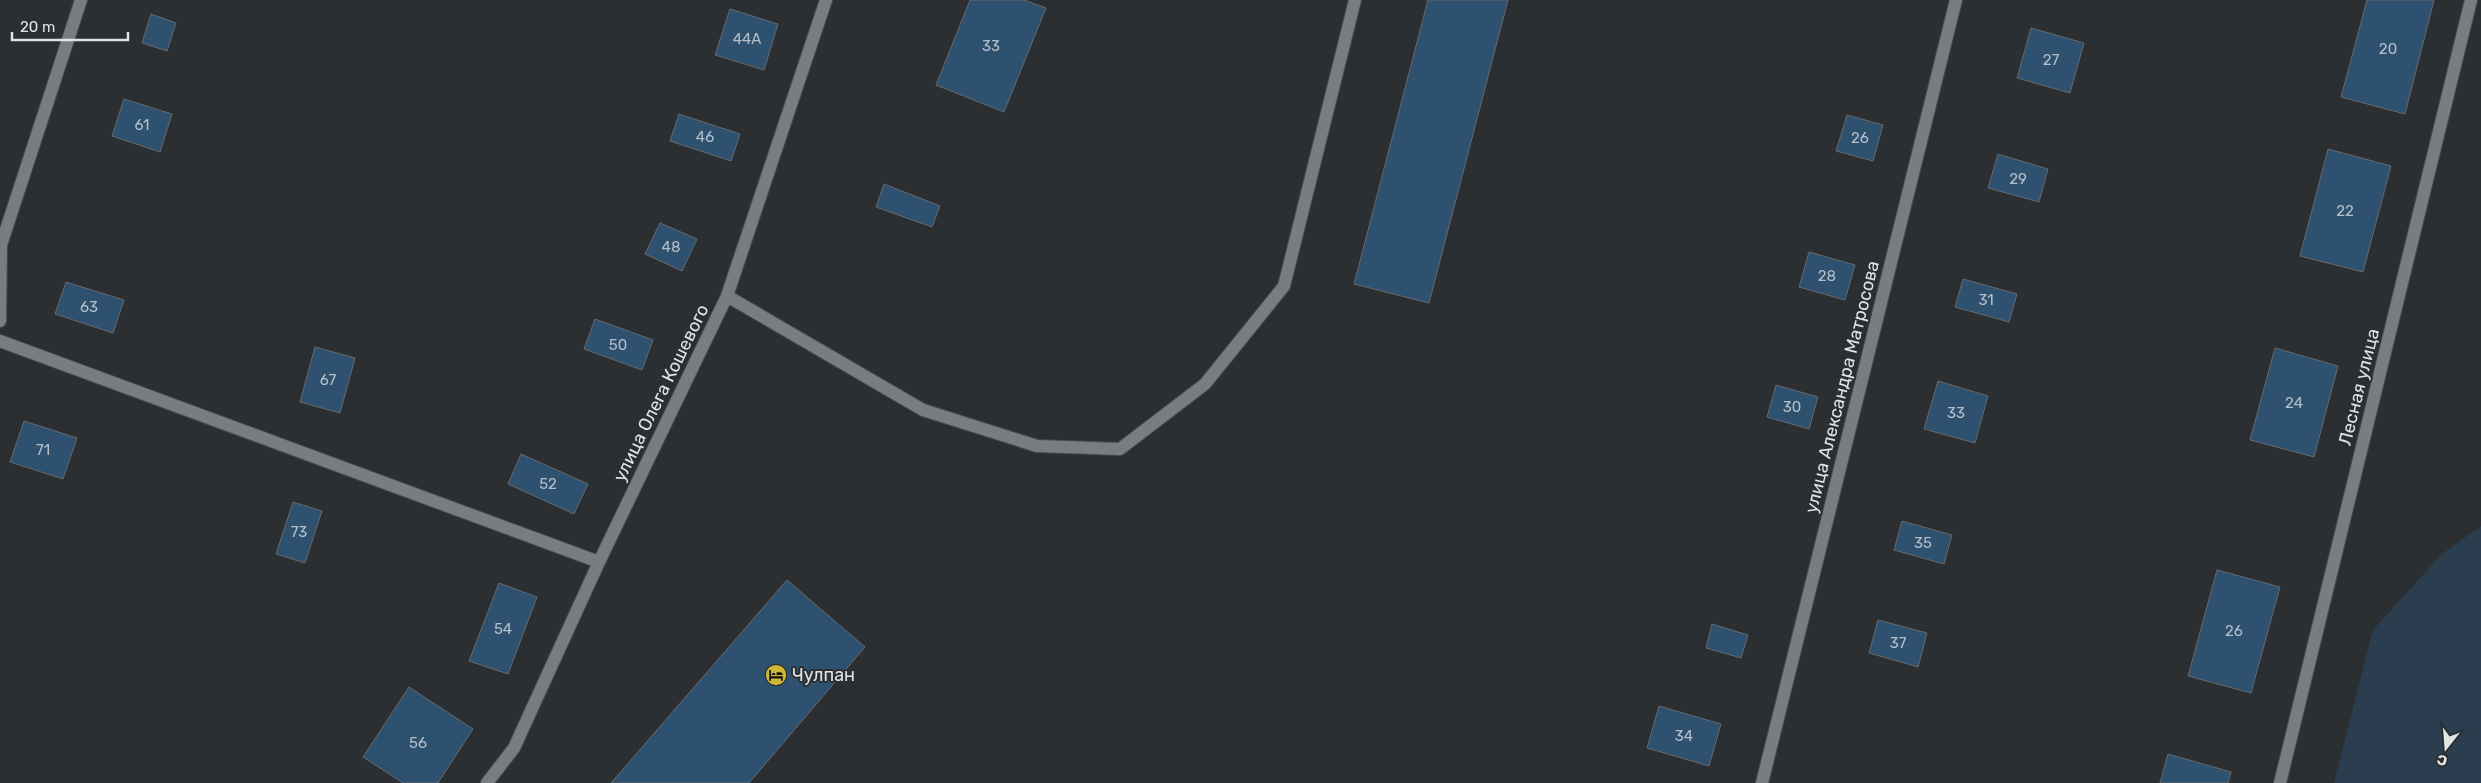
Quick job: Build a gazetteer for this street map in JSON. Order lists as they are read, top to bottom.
{
  "streets": {
    "street": ["улица Александра Матросова", "Лесная улица", "улица Олега Кошевого"]
  },
  "places": {
    "hotel": ["Чулпан"]
  },
  "house_numbers": [
    "44А",
    "33",
    "20",
    "27",
    "61",
    "46",
    "26",
    "29",
    "22",
    "48",
    "28",
    "31",
    "63",
    "50",
    "67",
    "24",
    "30",
    "33",
    "71",
    "52",
    "73",
    "35",
    "54",
    "26",
    "37",
    "34",
    "56"
  ],
  "scale_bar": "20 m",
  "north": "bottom"
}
